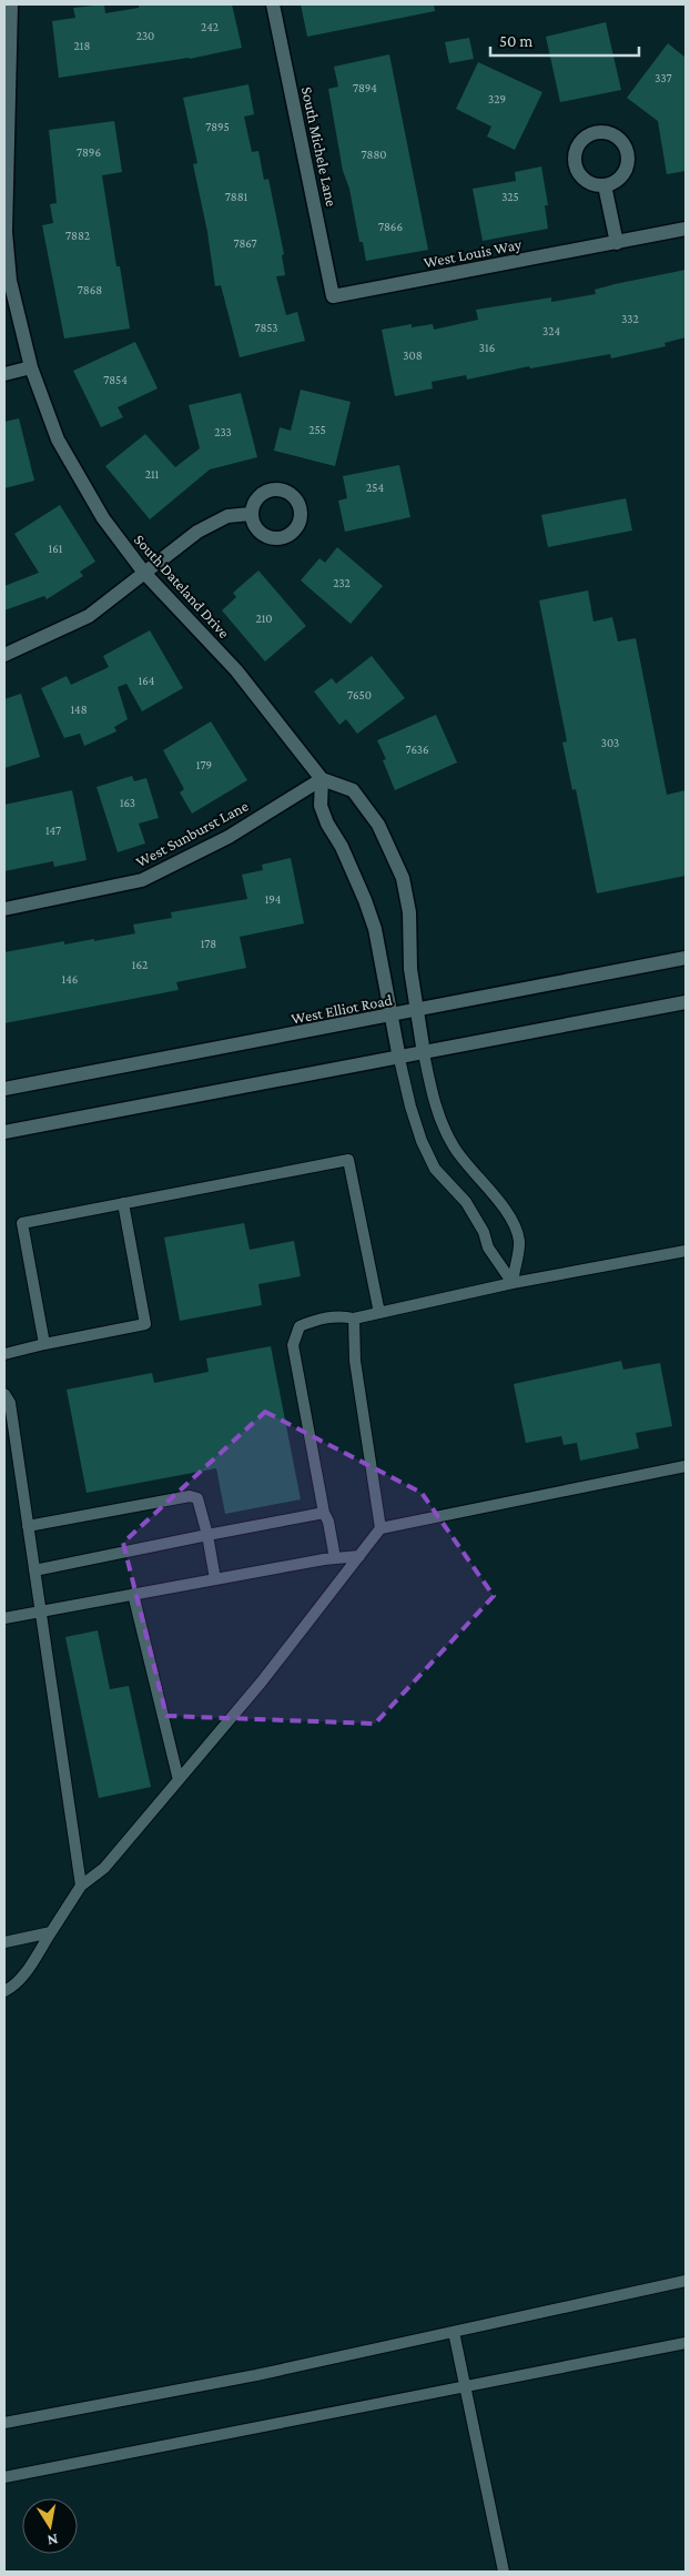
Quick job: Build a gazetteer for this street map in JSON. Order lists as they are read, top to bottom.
{
  "streets": {
    "street": [
      "South Michele Lane",
      "West Louis Way",
      "South Dateland Drive",
      "West Sunburst Lane",
      "West Elliot Road"
    ]
  },
  "crossings": [
    ["South Michele Lane", "West Louis Way"],
    ["South Dateland Drive", "West Sunburst Lane"]
  ],
  "house_numbers": [
    "242",
    "230",
    "218",
    "337",
    "7894",
    "329",
    "7895",
    "7896",
    "7880",
    "7881",
    "325",
    "7866",
    "7882",
    "7867",
    "7868",
    "332",
    "7853",
    "324",
    "316",
    "308",
    "7854",
    "255",
    "233",
    "211",
    "254",
    "161",
    "232",
    "210",
    "164",
    "7650",
    "148",
    "303",
    "7636",
    "179",
    "163",
    "147",
    "194",
    "178",
    "162",
    "146"
  ],
  "scale_bar": "50 m",
  "north": "bottom"
}
